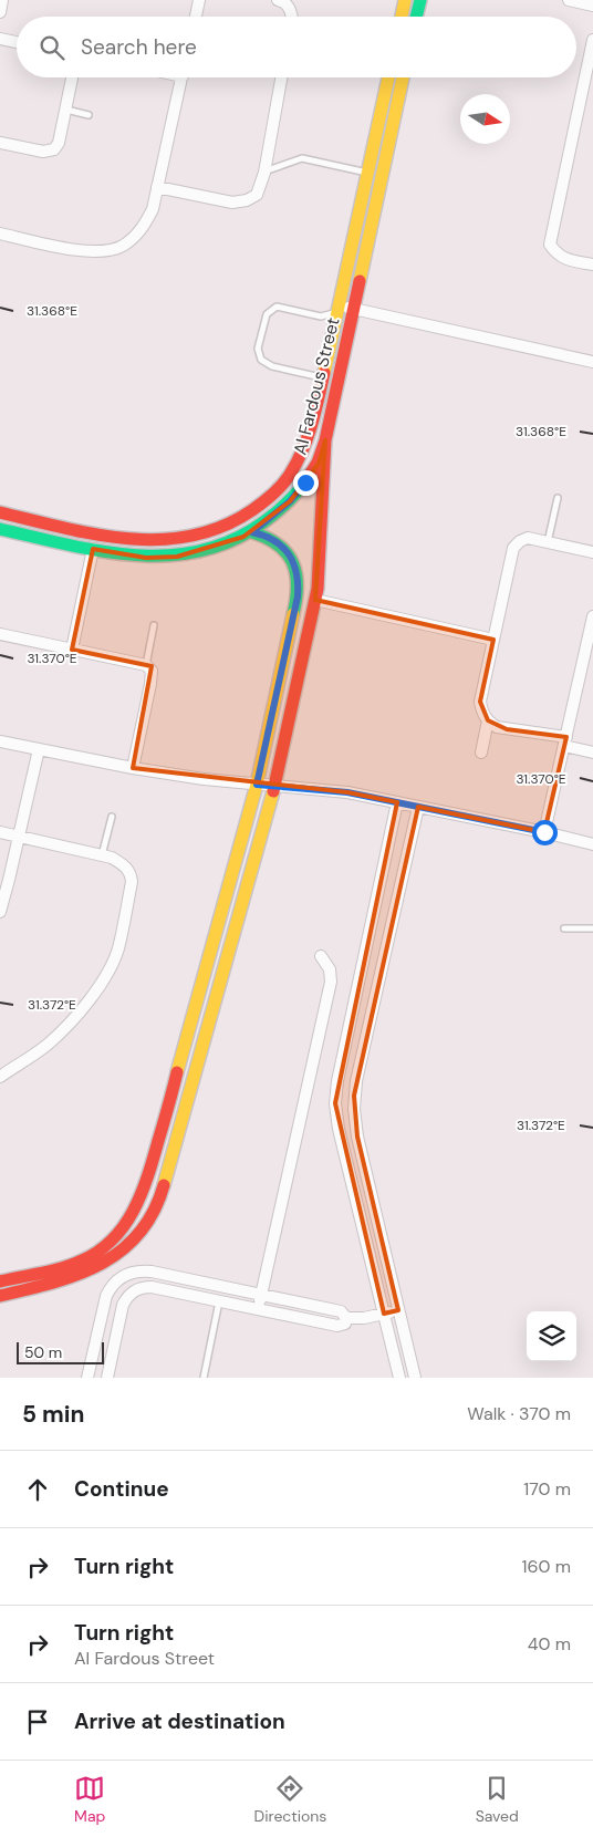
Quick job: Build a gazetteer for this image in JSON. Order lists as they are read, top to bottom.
{
  "streets": {
    "street": ["Al Fardous Street"]
  },
  "scale_bar": "50 m",
  "north": "right",
  "page": {
    "search": "Search here",
    "scale": "50 m",
    "heading": ["5 min", "Walk · 370 m"],
    "list": [
      ["Continue", "170 m"],
      ["Turn right", "160 m"],
      ["Turn right", "Al Fardous Street", "40 m"],
      "Arrive at destination"
    ],
    "nav": ["Map", "Directions", "Saved"]
  },
  "coordinates": ["31.368°E", "31.370°E", "31.372°E"]
}
